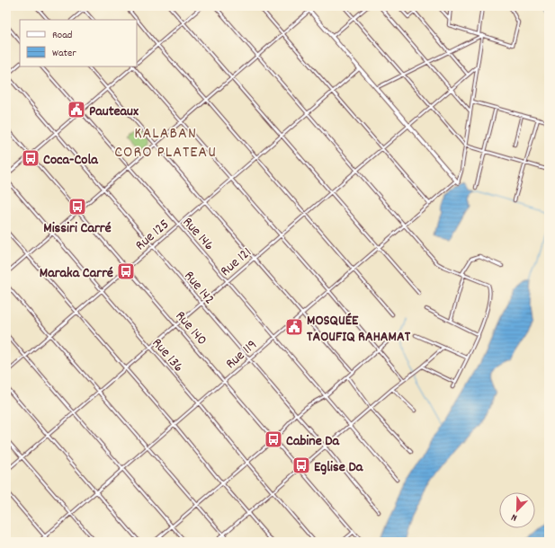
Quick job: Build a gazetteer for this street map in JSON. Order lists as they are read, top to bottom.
{
  "streets": {
    "street": [
      "Rue 146",
      "Rue 125",
      "Rue 121",
      "Rue 142",
      "Rue 140",
      "Rue 119",
      "Rue 136"
    ]
  },
  "crossings": [
    ["Rue 146", "Rue 125"],
    ["Rue 146", "Rue 121"],
    ["Rue 146", "Rue 119"],
    ["Rue 125", "Rue 142"],
    ["Rue 125", "Rue 140"],
    ["Rue 125", "Rue 136"],
    ["Rue 121", "Rue 142"],
    ["Rue 121", "Rue 140"],
    ["Rue 121", "Rue 136"],
    ["Rue 142", "Rue 119"],
    ["Rue 140", "Rue 119"],
    ["Rue 119", "Rue 136"]
  ],
  "districts": ["KALABAN CORO PLATEAU"],
  "places": {
    "public building": ["Pauteaux", "MOSQUÉE TAOUFIQ RAHAMAT"],
    "bus stop": [
      "Coca-Cola",
      "Missiri Carré",
      "Maraka Carré",
      "Cabine Da",
      "Eglise Da"
    ]
  },
  "legend": ["Road", "Water"],
  "north": "bottom left"
}
